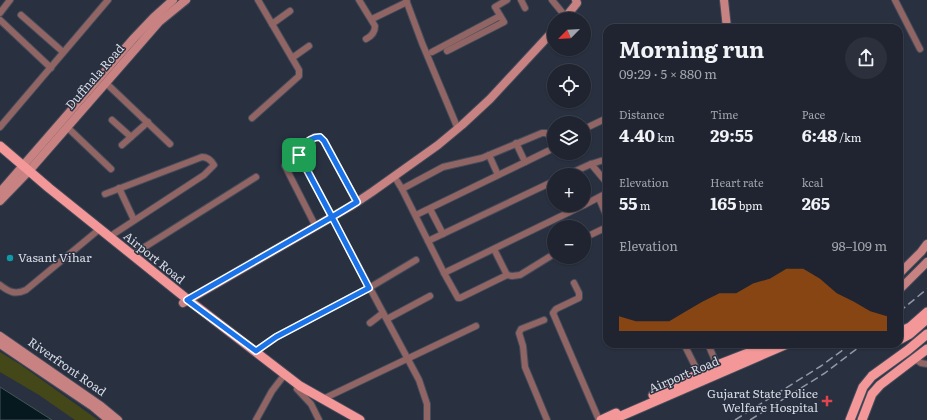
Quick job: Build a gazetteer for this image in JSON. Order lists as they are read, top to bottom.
{
  "streets": {
    "main road": ["Duffnala Road", "Airport Road", "Riverfront Road"]
  },
  "crossings": [
    ["Duffnala Road", "Airport Road"]
  ],
  "places": {
    "other": ["Vasant Vihar"],
    "health": ["Gujarat State Police Welfare Hospital"]
  },
  "north": "bottom left",
  "page": {
    "map_buttons": ["+", "−"],
    "heading": ["Morning run", "09:29 · 5 × 880 m"],
    "stats": [
      ["Distance", "4.40 km"],
      ["Time", "29:55"],
      ["Pace", "6:48 /km"],
      ["Elevation", "55 m"],
      ["Heart rate", "165 bpm"],
      ["kcal", "265"]
    ],
    "chart": ["Elevation", "98–109 m"]
  }
}
